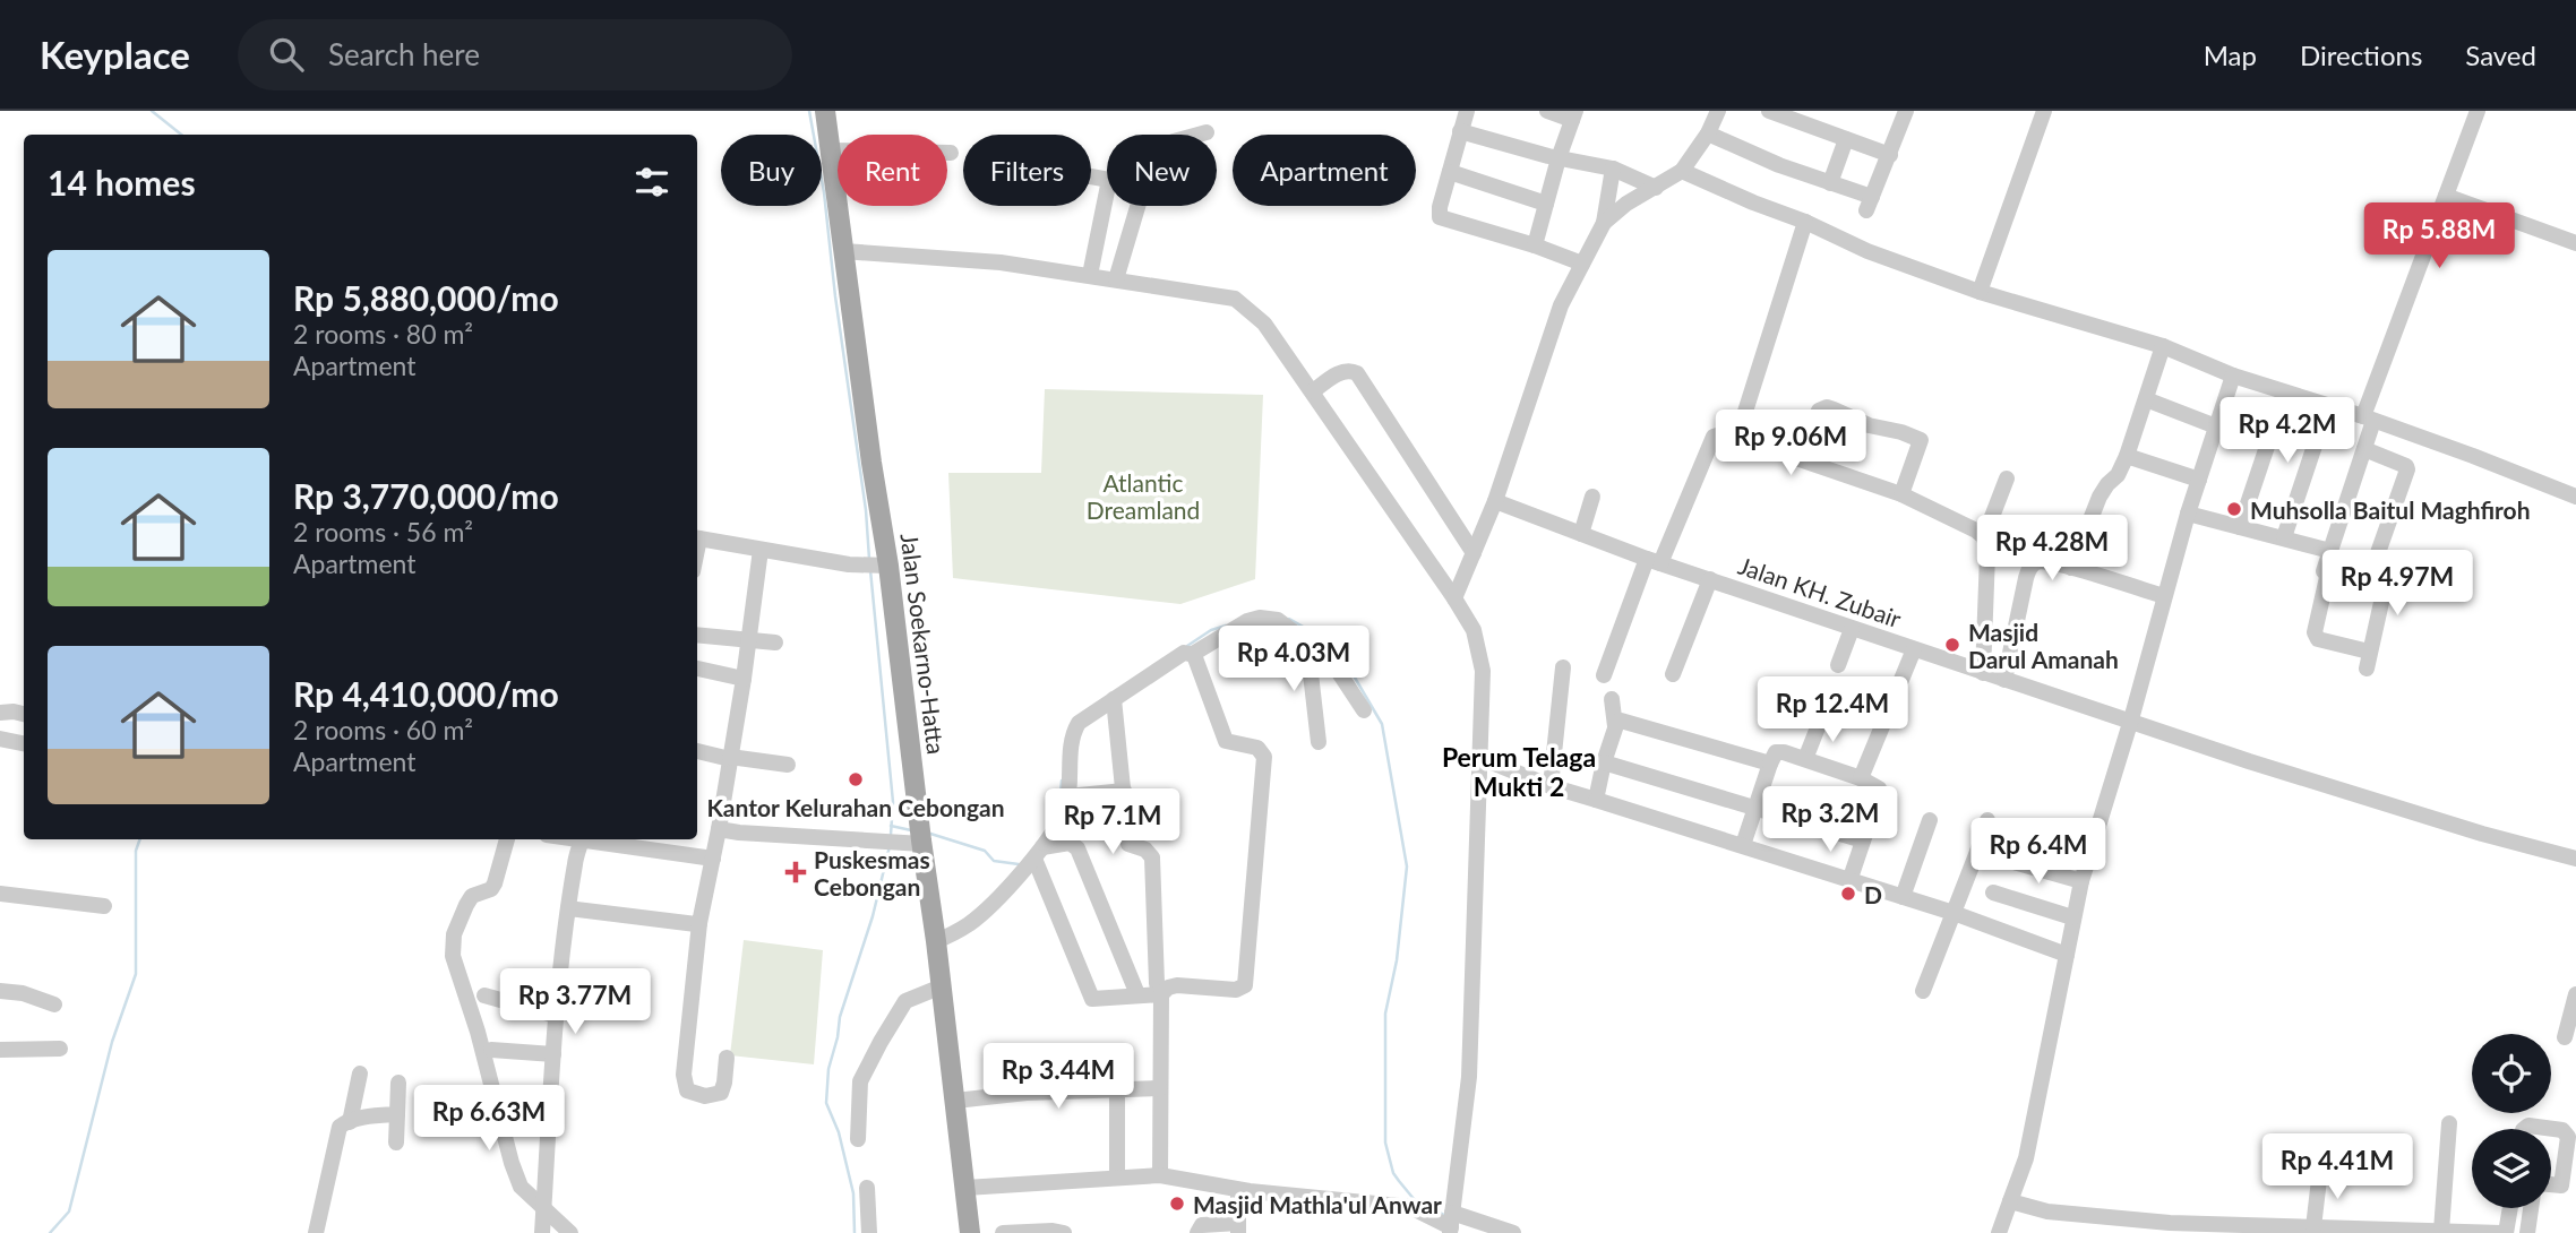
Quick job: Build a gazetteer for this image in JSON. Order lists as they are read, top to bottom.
{
  "streets": {
    "main road": ["Jalan Soekarno-Hatta"],
    "street": ["Jalan KH. Zubair"]
  },
  "districts": ["Perum Telaga Mukti 2"],
  "parks": ["Atlantic Dreamland"],
  "places": {
    "other": [
      "Muhsolla Baitul Maghfiroh",
      "Masjid Darul Amanah",
      "Kantor Kelurahan Cebongan",
      "D",
      "Masjid Mathla'ul Anwar"
    ],
    "health": ["Puskesmas Cebongan"]
  },
  "page": {
    "header": "Keyplace",
    "search": "Search here",
    "nav": ["Map", "Directions", "Saved"],
    "chip": [
      "Buy",
      "Rent",
      "Filters",
      "New",
      "Apartment"
    ],
    "heading": "14 homes",
    "price": [
      "Rp 5.88M",
      "Rp 4.2M",
      "Rp 9.06M",
      "Rp 4.28M",
      "Rp 4.97M",
      "Rp 4.03M",
      "Rp 12.4M",
      "Rp 3.2M",
      "Rp 7.1M",
      "Rp 6.4M",
      "Rp 3.77M",
      "Rp 3.44M",
      "Rp 6.63M",
      "Rp 4.41M"
    ],
    "list": [
      {
        "name": "Rp 5,880,000/mo",
        "note": "2 rooms · 80 m² · Apartment"
      },
      {
        "name": "Rp 3,770,000/mo",
        "note": "2 rooms · 56 m² · Apartment"
      },
      {
        "name": "Rp 4,410,000/mo",
        "note": "2 rooms · 60 m² · Apartment"
      }
    ]
  }
}
